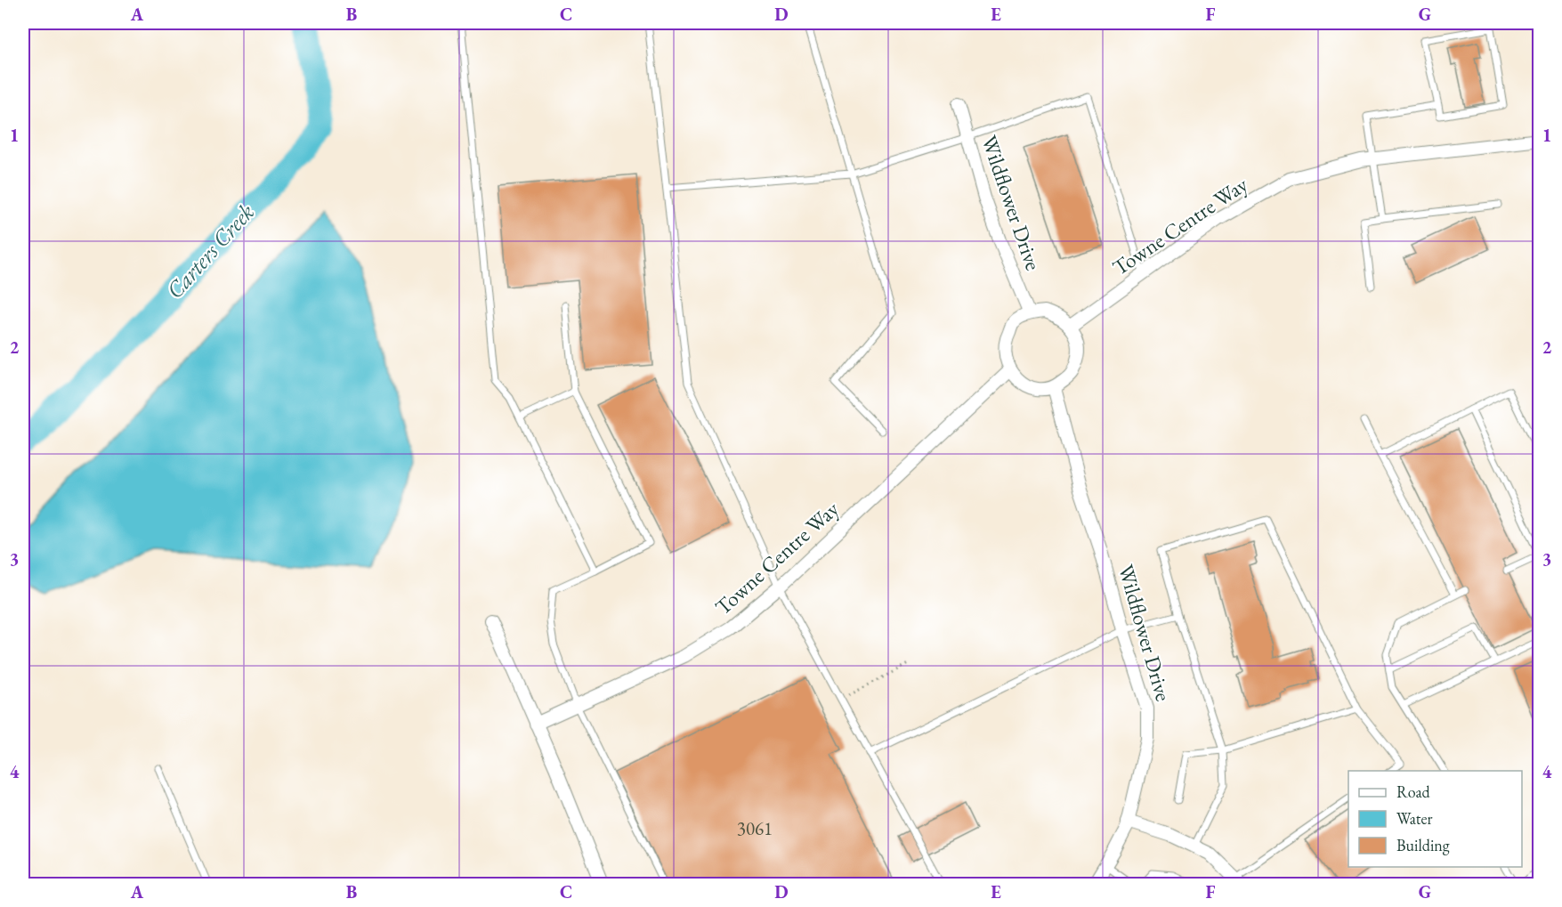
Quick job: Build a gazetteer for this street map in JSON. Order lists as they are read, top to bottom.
{
  "streets": {
    "street": ["Wildflower Drive", "Towne Centre Way"]
  },
  "crossings": [
    ["Wildflower Drive", "Towne Centre Way"]
  ],
  "water": ["Carters Creek"],
  "house_numbers": ["3061"],
  "legend": ["Road", "Water", "Building"],
  "grid": {
    "columns": [
      "A",
      "B",
      "C",
      "D",
      "E",
      "F",
      "G"
    ],
    "rows": [
      "1",
      "2",
      "3",
      "4"
    ]
  }
}
